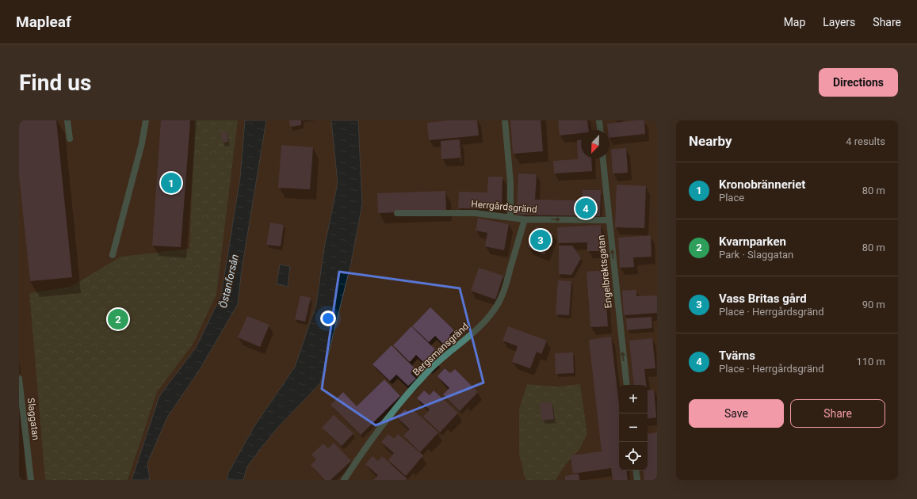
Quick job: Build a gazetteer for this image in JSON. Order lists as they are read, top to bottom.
{
  "streets": {
    "street": [
      "Herrgårdsgränd",
      "Engelbrektsgatan",
      "Bergsmansgränd",
      "Slaggatan"
    ]
  },
  "crossings": [
    ["Herrgårdsgränd", "Engelbrektsgatan"],
    ["Herrgårdsgränd", "Bergsmansgränd"]
  ],
  "one_way": ["Herrgårdsgränd", "Engelbrektsgatan"],
  "water": ["Östanforsån"],
  "north": "bottom left",
  "page": {
    "header": "Mapleaf",
    "nav": ["Map", "Layers", "Share"],
    "buttons": [
      "Directions",
      ["Save", "Share"]
    ],
    "title": "Find us",
    "heading": ["Nearby", "4 results"],
    "list": [
      {
        "mark": "1",
        "name": "Kronobränneriet",
        "note": "Place",
        "value": "80 m"
      },
      {
        "mark": "2",
        "name": "Kvarnparken",
        "note": "Park · Slaggatan",
        "value": "80 m"
      },
      {
        "mark": "3",
        "name": "Vass Britas gård",
        "note": "Place · Herrgårdsgränd",
        "value": "90 m"
      },
      {
        "mark": "4",
        "name": "Tvärns",
        "note": "Place · Herrgårdsgränd",
        "value": "110 m"
      }
    ],
    "pins": [
      "1",
      "4",
      "3",
      "2"
    ],
    "map_buttons": ["+", "−"]
  }
}
